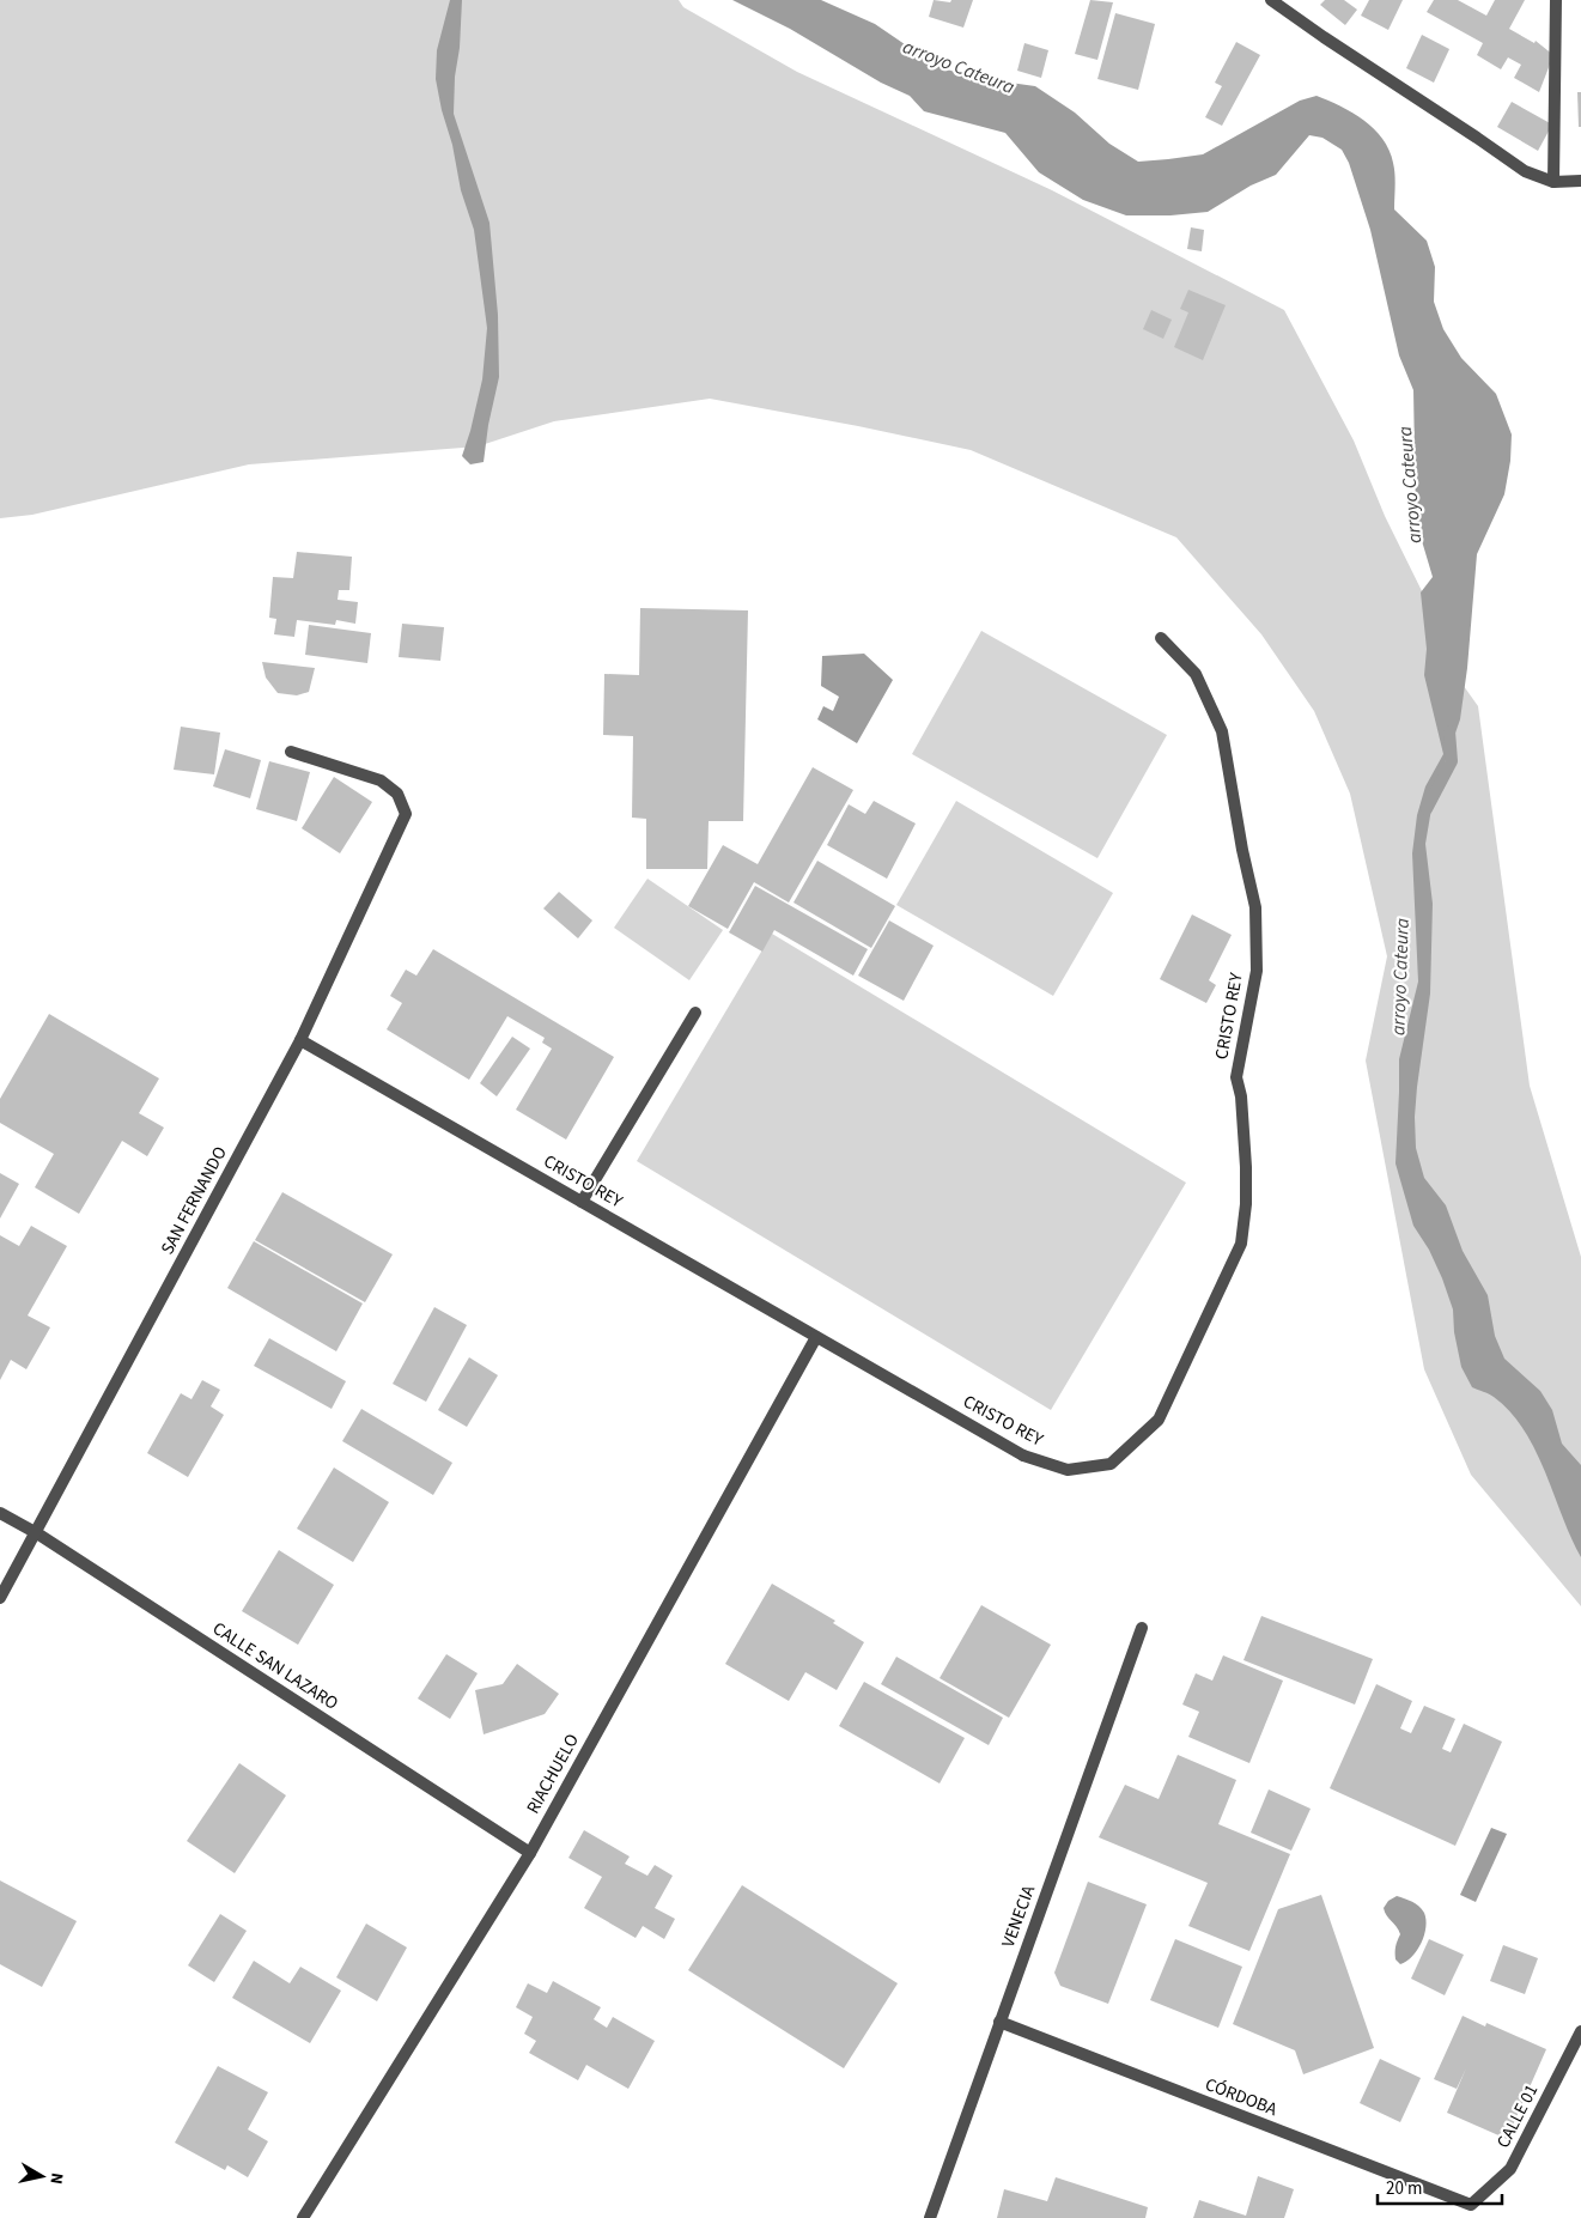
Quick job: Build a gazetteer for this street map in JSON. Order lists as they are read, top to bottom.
{
  "streets": {
    "street": [
      "CRISTO REY",
      "SAN FERNANDO",
      "CALLE SAN LAZARO",
      "RIACHUELO",
      "VENECIA",
      "CÓRDOBA",
      "CALLE 01"
    ]
  },
  "crossings": [
    ["CRISTO REY", "SAN FERNANDO"],
    ["CRISTO REY", "RIACHUELO"],
    ["SAN FERNANDO", "CALLE SAN LAZARO"],
    ["CALLE SAN LAZARO", "RIACHUELO"],
    ["VENECIA", "CÓRDOBA"],
    ["CÓRDOBA", "CALLE 01"]
  ],
  "water": ["arroyo Cateura"],
  "scale_bar": "20 m",
  "north": "right"
}
